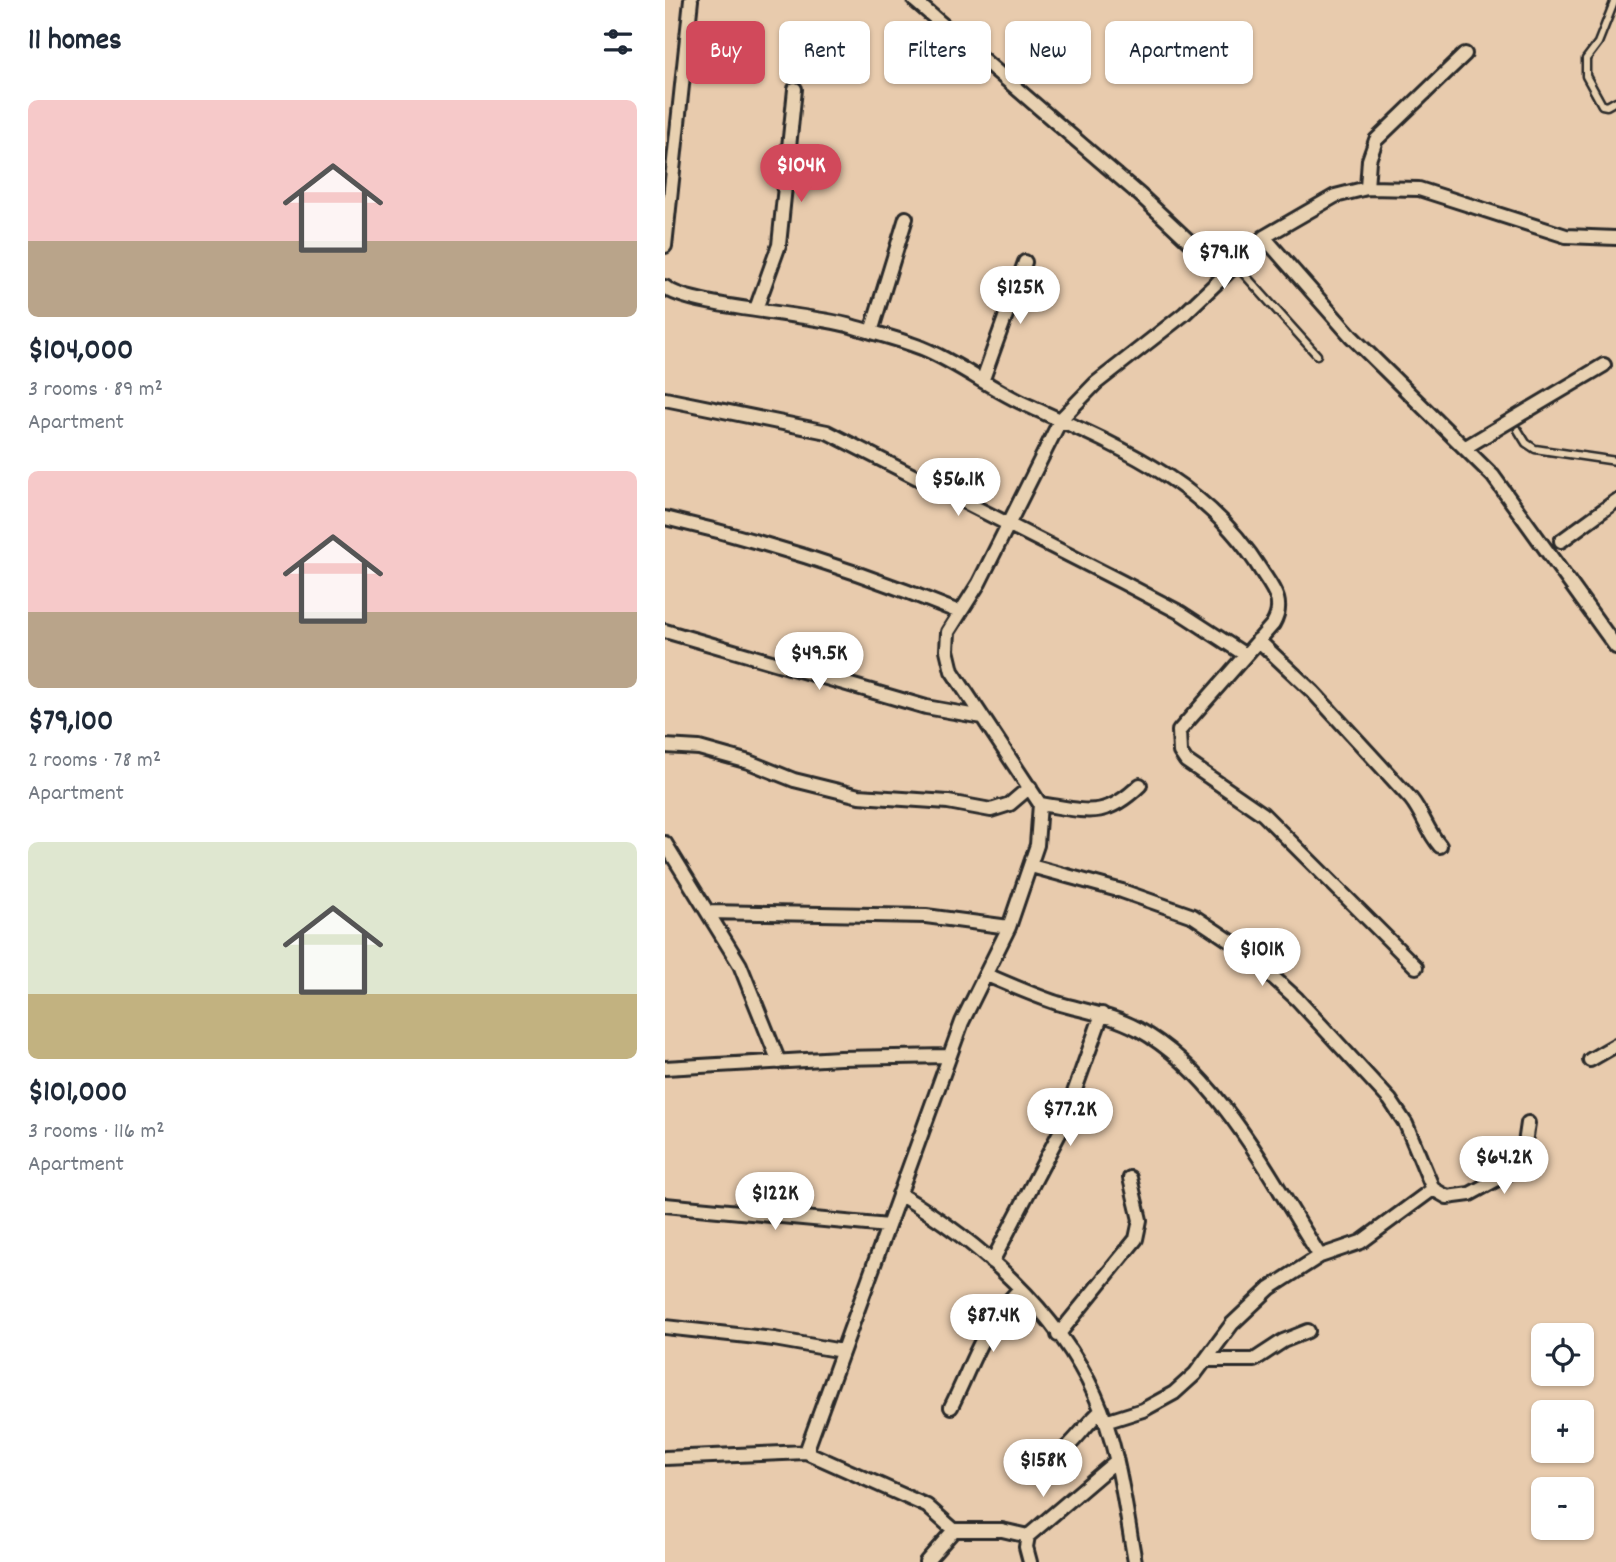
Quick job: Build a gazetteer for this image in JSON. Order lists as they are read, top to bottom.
{
  "page": {
    "heading": "11 homes",
    "chip": [
      "Buy",
      "Rent",
      "Filters",
      "New",
      "Apartment"
    ],
    "list": [
      {
        "name": "$104,000",
        "note": "3 rooms · 89 m² · Apartment"
      },
      {
        "name": "$79,100",
        "note": "2 rooms · 78 m² · Apartment"
      },
      {
        "name": "$101,000",
        "note": "3 rooms · 116 m² · Apartment"
      }
    ],
    "price": [
      "$104K",
      "$79.1K",
      "$125K",
      "$56.1K",
      "$49.5K",
      "$101K",
      "$77.2K",
      "$64.2K",
      "$122K",
      "$87.4K",
      "$158K"
    ],
    "map_buttons": ["+", "−"]
  }
}
